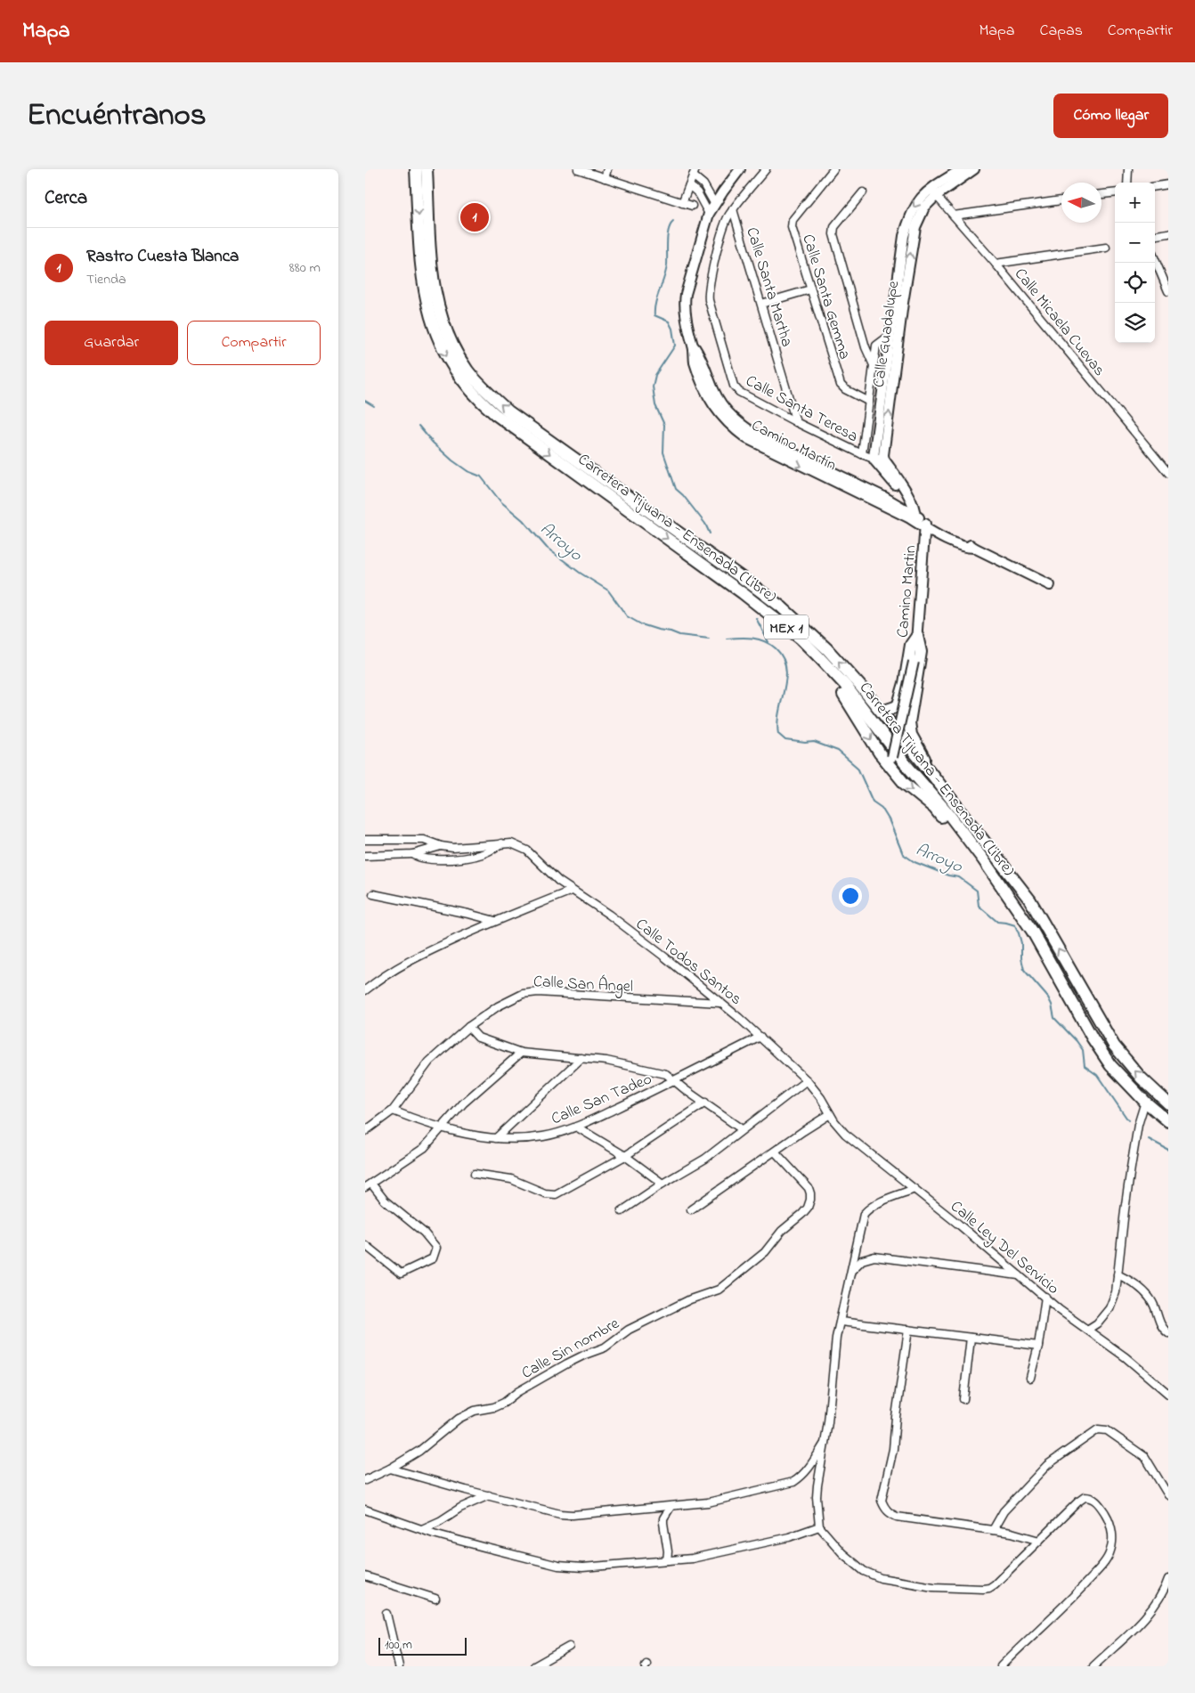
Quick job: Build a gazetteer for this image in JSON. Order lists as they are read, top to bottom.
{
  "streets": {
    "highway": ["Carretera Tijuana - Ensenada (Libre)", "MEX 1"],
    "street": [
      "Calle Santa Martha",
      "Calle Santa Gemma",
      "Calle Micaela Cuevas",
      "Calle Guadalupe",
      "Calle Santa Teresa",
      "Camino Martín",
      "Camino Martin",
      "Calle Todos Santos",
      "Calle San Ángel",
      "Calle San Tadeo",
      "Calle Ley Del Servicio",
      "Calle Sin nombre"
    ]
  },
  "crossings": [
    ["Calle Santa Martha", "Calle Santa Teresa"],
    ["Calle Micaela Cuevas", "Calle Guadalupe"],
    ["Calle Guadalupe", "Calle Santa Teresa"],
    ["Camino Martín", "Camino Martin"],
    ["Calle Todos Santos", "Calle San Ángel"],
    ["Calle Todos Santos", "Calle San Tadeo"],
    ["Calle Todos Santos", "Calle Ley Del Servicio"],
    ["Calle San Ángel", "Calle San Tadeo"]
  ],
  "water": ["Arroyo"],
  "scale_bar": "100 m",
  "north": "left",
  "page": {
    "header": "Mapa",
    "nav": ["Mapa", "Capas", "Compartir"],
    "title": "Encuéntranos",
    "buttons": [
      "Cómo llegar",
      ["Guardar", "Compartir"]
    ],
    "heading": "Cerca",
    "map_buttons": ["+", "−"],
    "pins": "1",
    "list": [
      {
        "mark": "1",
        "name": "Rastro Cuesta Blanca",
        "note": "Tienda",
        "value": "880 m"
      }
    ],
    "scale": "100 m"
  }
}
